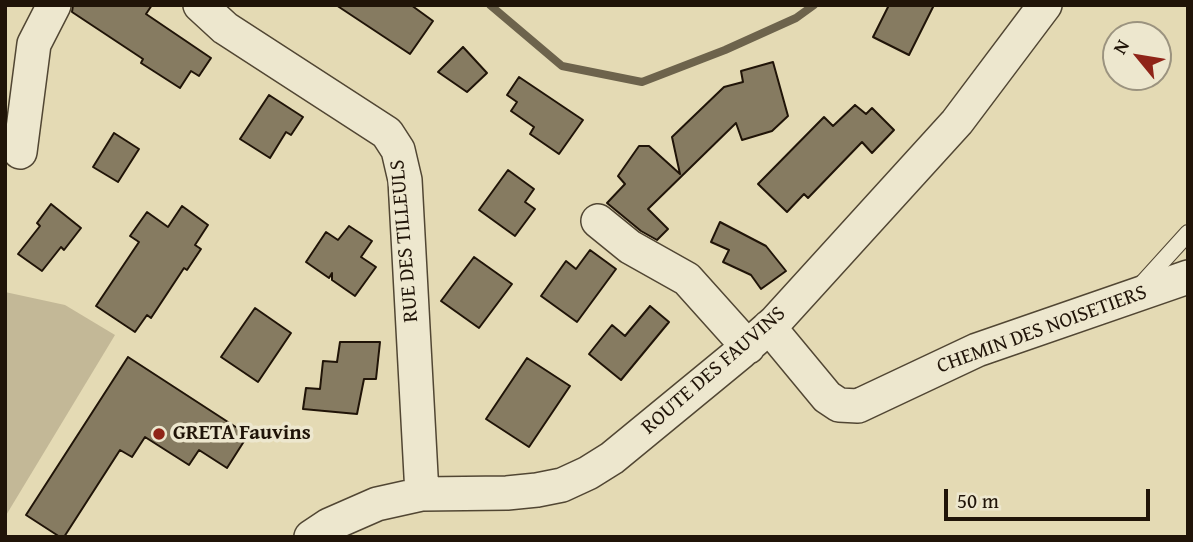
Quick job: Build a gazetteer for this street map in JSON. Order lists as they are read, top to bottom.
{
  "streets": {
    "street": ["RUE DES TILLEULS", "CHEMIN DES NOISETIERS", "ROUTE DES FAUVINS"]
  },
  "crossings": [
    ["RUE DES TILLEULS", "ROUTE DES FAUVINS"],
    ["CHEMIN DES NOISETIERS", "ROUTE DES FAUVINS"]
  ],
  "places": ["GRETA Fauvins"],
  "scale_bar": "50 m",
  "north": "top left"
}
